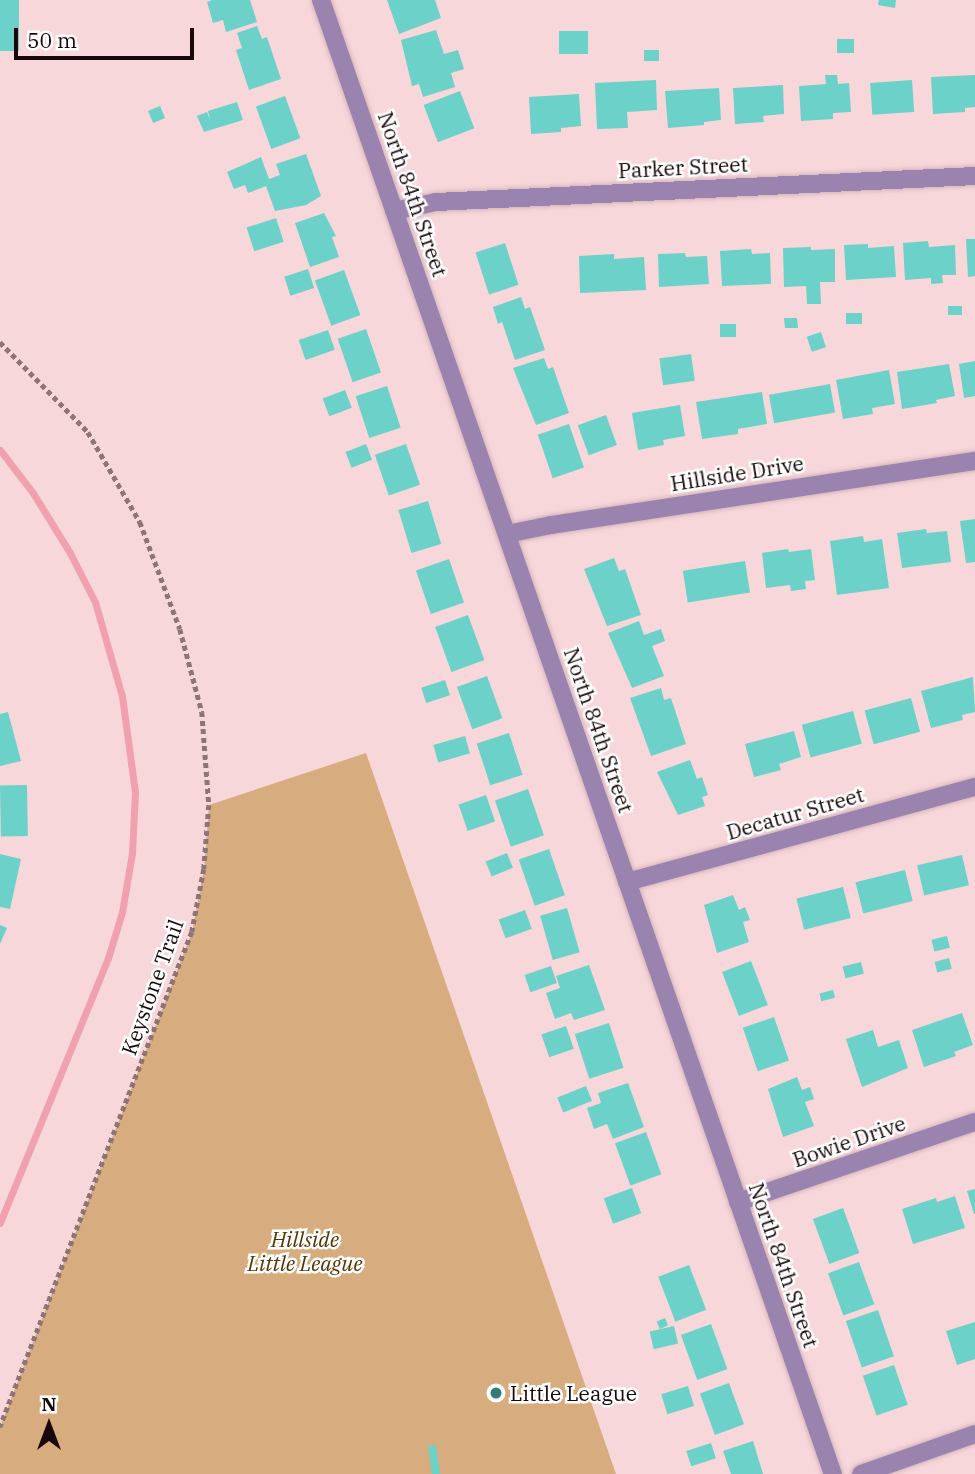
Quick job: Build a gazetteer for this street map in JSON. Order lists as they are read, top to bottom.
{
  "streets": {
    "street": [
      "Parker Street",
      "North 84th Street",
      "Hillside Drive",
      "Decatur Street",
      "Bowie Drive"
    ],
    "path": ["Keystone Trail"]
  },
  "crossings": [
    ["Parker Street", "North 84th Street"],
    ["North 84th Street", "Hillside Drive"],
    ["North 84th Street", "Decatur Street"],
    ["North 84th Street", "Bowie Drive"]
  ],
  "parks": ["Hillside Little League"],
  "places": ["Little League"],
  "scale_bar": "50 m",
  "north": "top"
}
